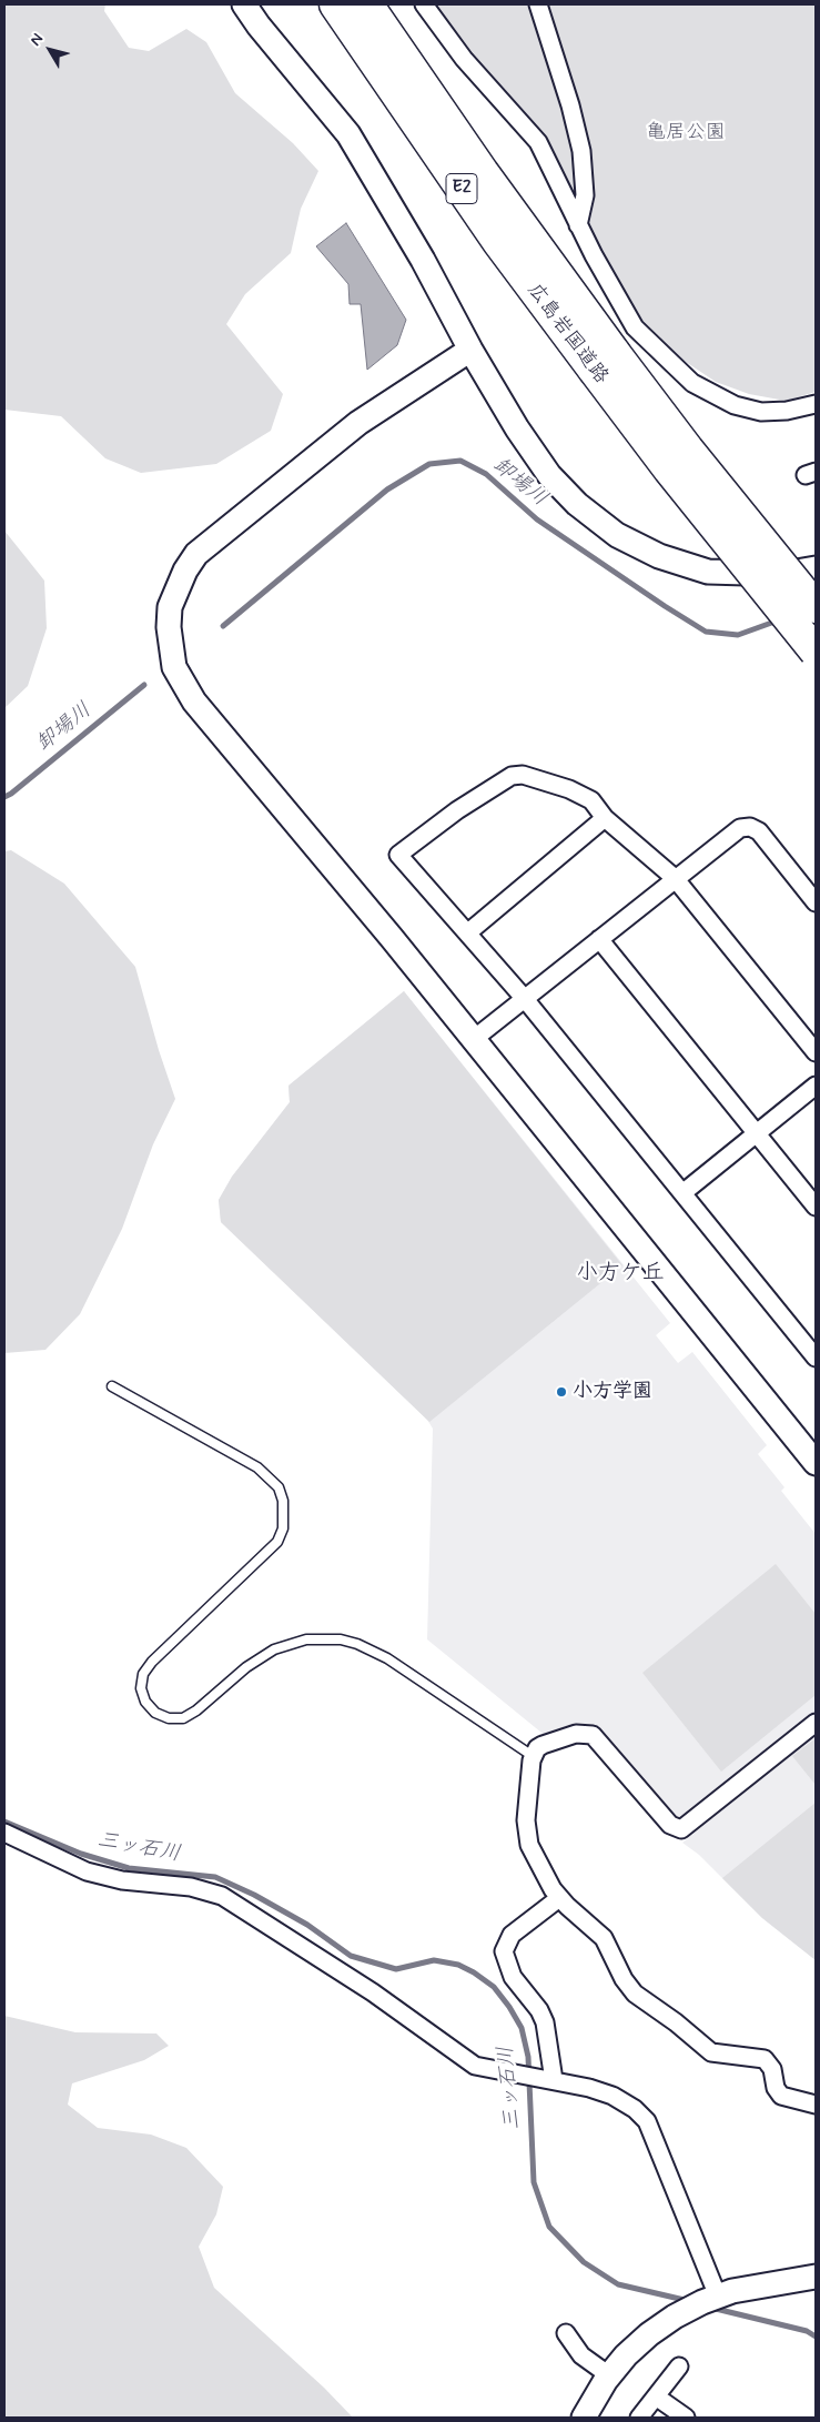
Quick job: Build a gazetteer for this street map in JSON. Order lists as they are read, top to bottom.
{
  "streets": {
    "highway": ["E2", "広島岩国道路"]
  },
  "districts": ["小方ケ丘"],
  "water": ["卸場川", "三ッ石川"],
  "parks": ["亀居公園"],
  "places": ["小方学園"],
  "north": "top left"
}
